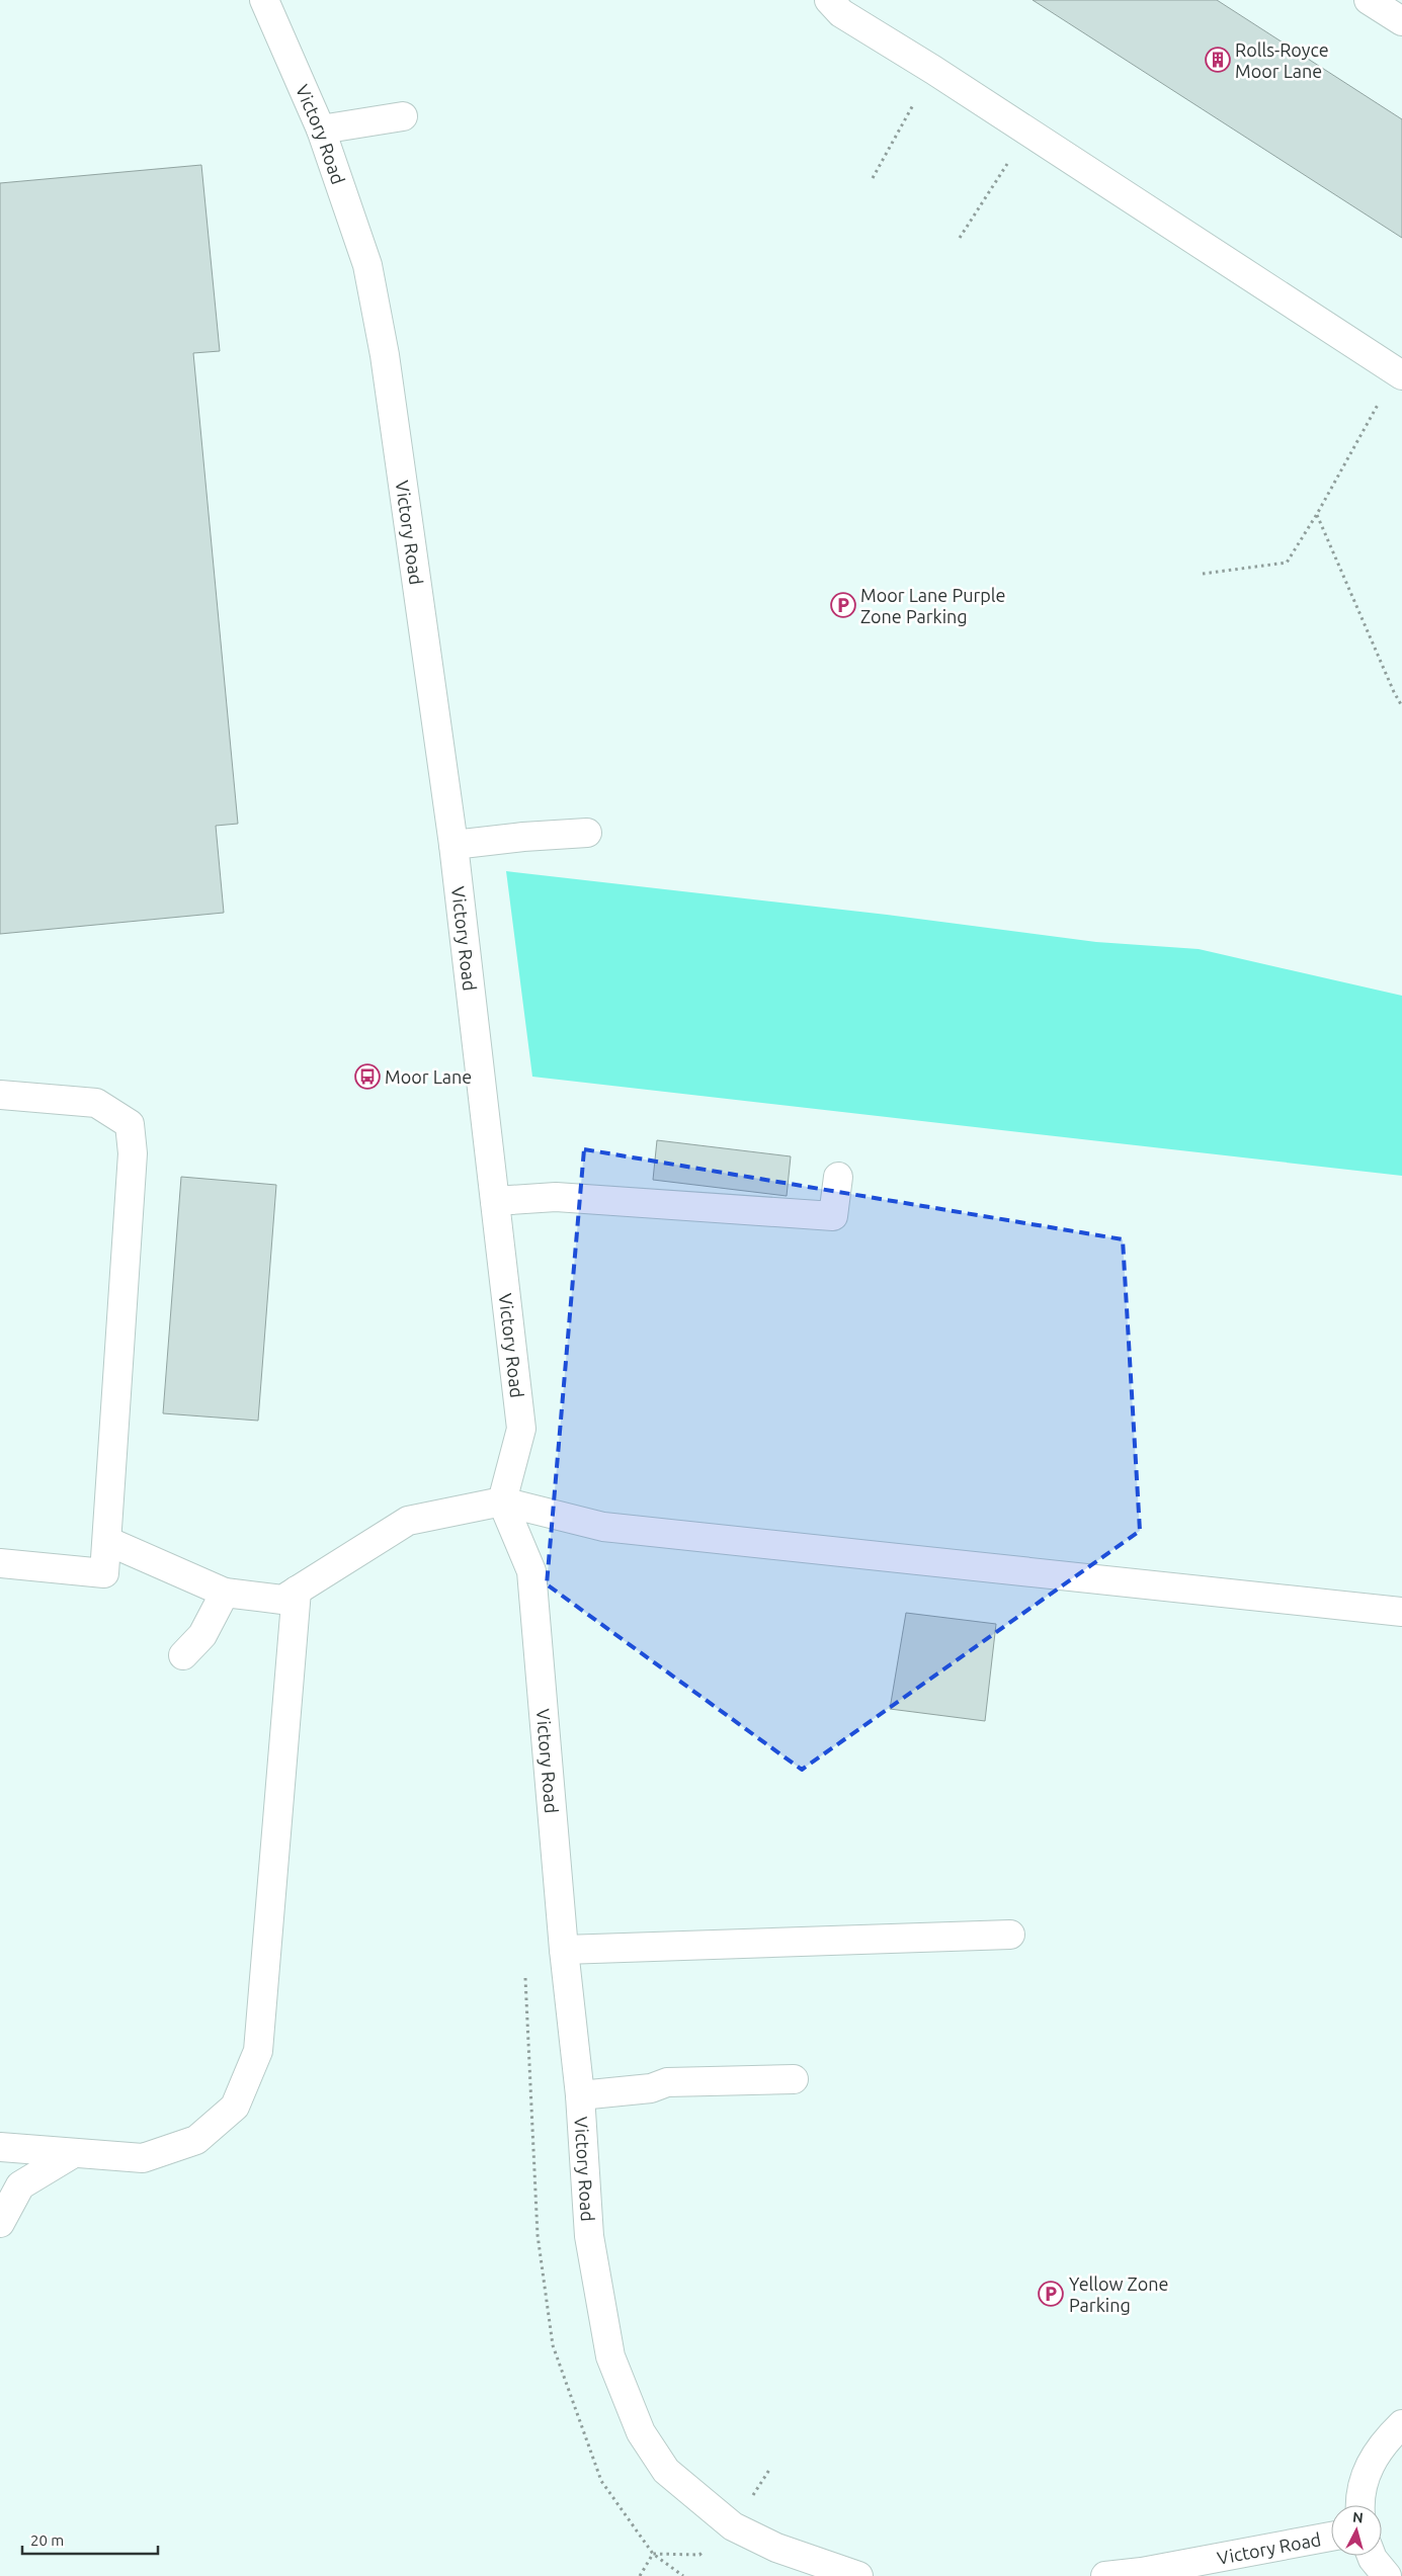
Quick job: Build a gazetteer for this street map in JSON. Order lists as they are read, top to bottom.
{
  "streets": {
    "street": ["Victory Road"]
  },
  "places": {
    "building": ["Rolls-Royce Moor Lane"],
    "parking": ["Moor Lane Purple Zone Parking", "Yellow Zone Parking"],
    "bus stop": ["Moor Lane"]
  },
  "scale_bar": "20 m",
  "north": "top"
}
